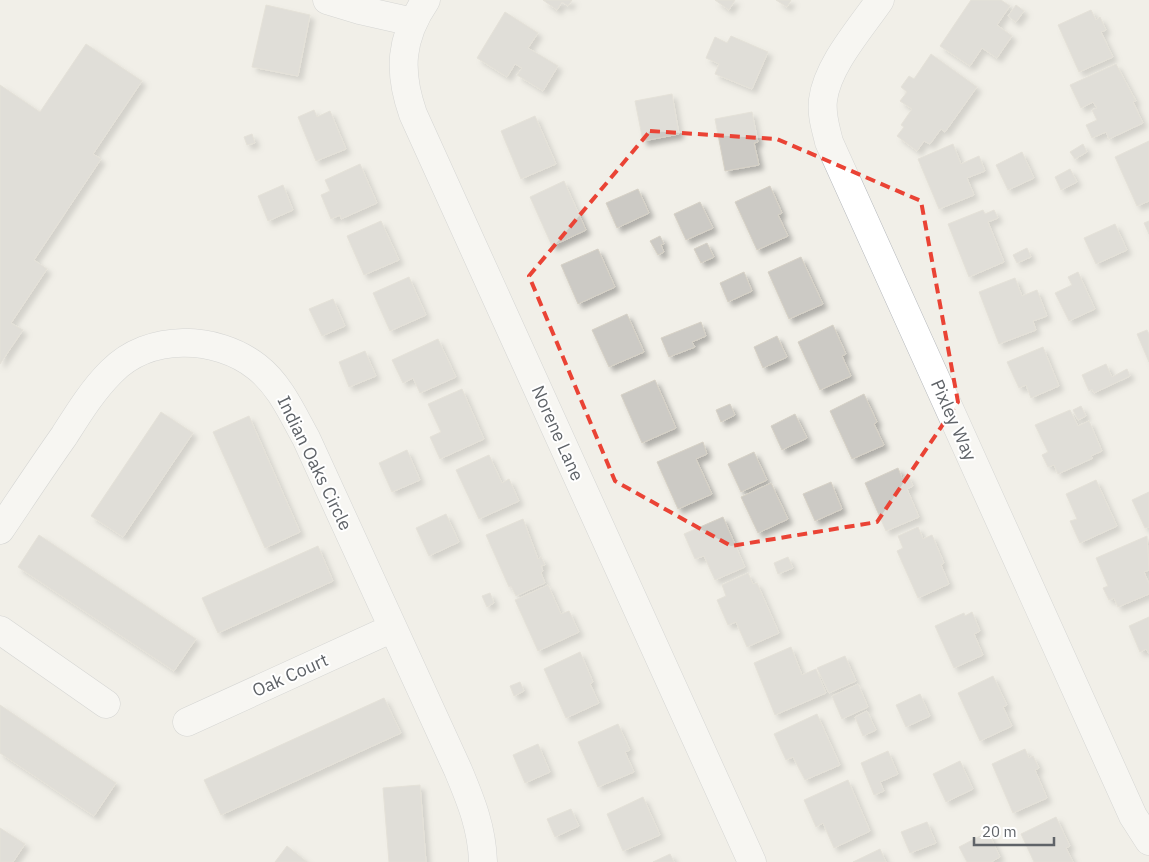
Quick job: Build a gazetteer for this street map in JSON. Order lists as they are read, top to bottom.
{
  "streets": {
    "street": [
      "Pixley Way",
      "Norene Lane",
      "Indian Oaks Circle",
      "Oak Court"
    ]
  },
  "crossings": [
    ["Indian Oaks Circle", "Oak Court"]
  ],
  "scale_bar": "20 m"
}
